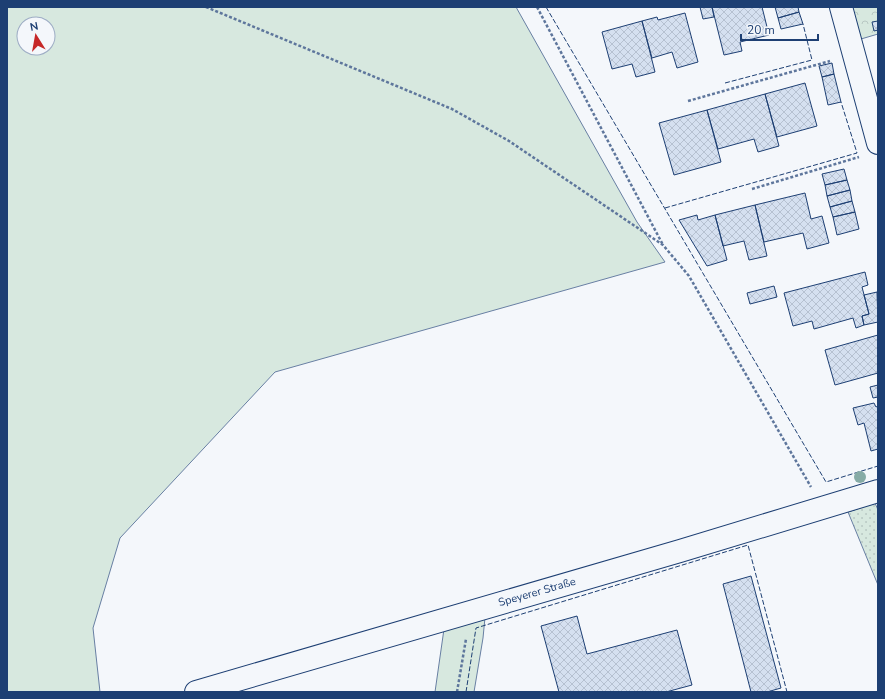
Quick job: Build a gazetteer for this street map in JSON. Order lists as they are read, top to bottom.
{
  "streets": {
    "street": ["Speyerer Straße"]
  },
  "scale_bar": "20 m",
  "north": "top"
}
